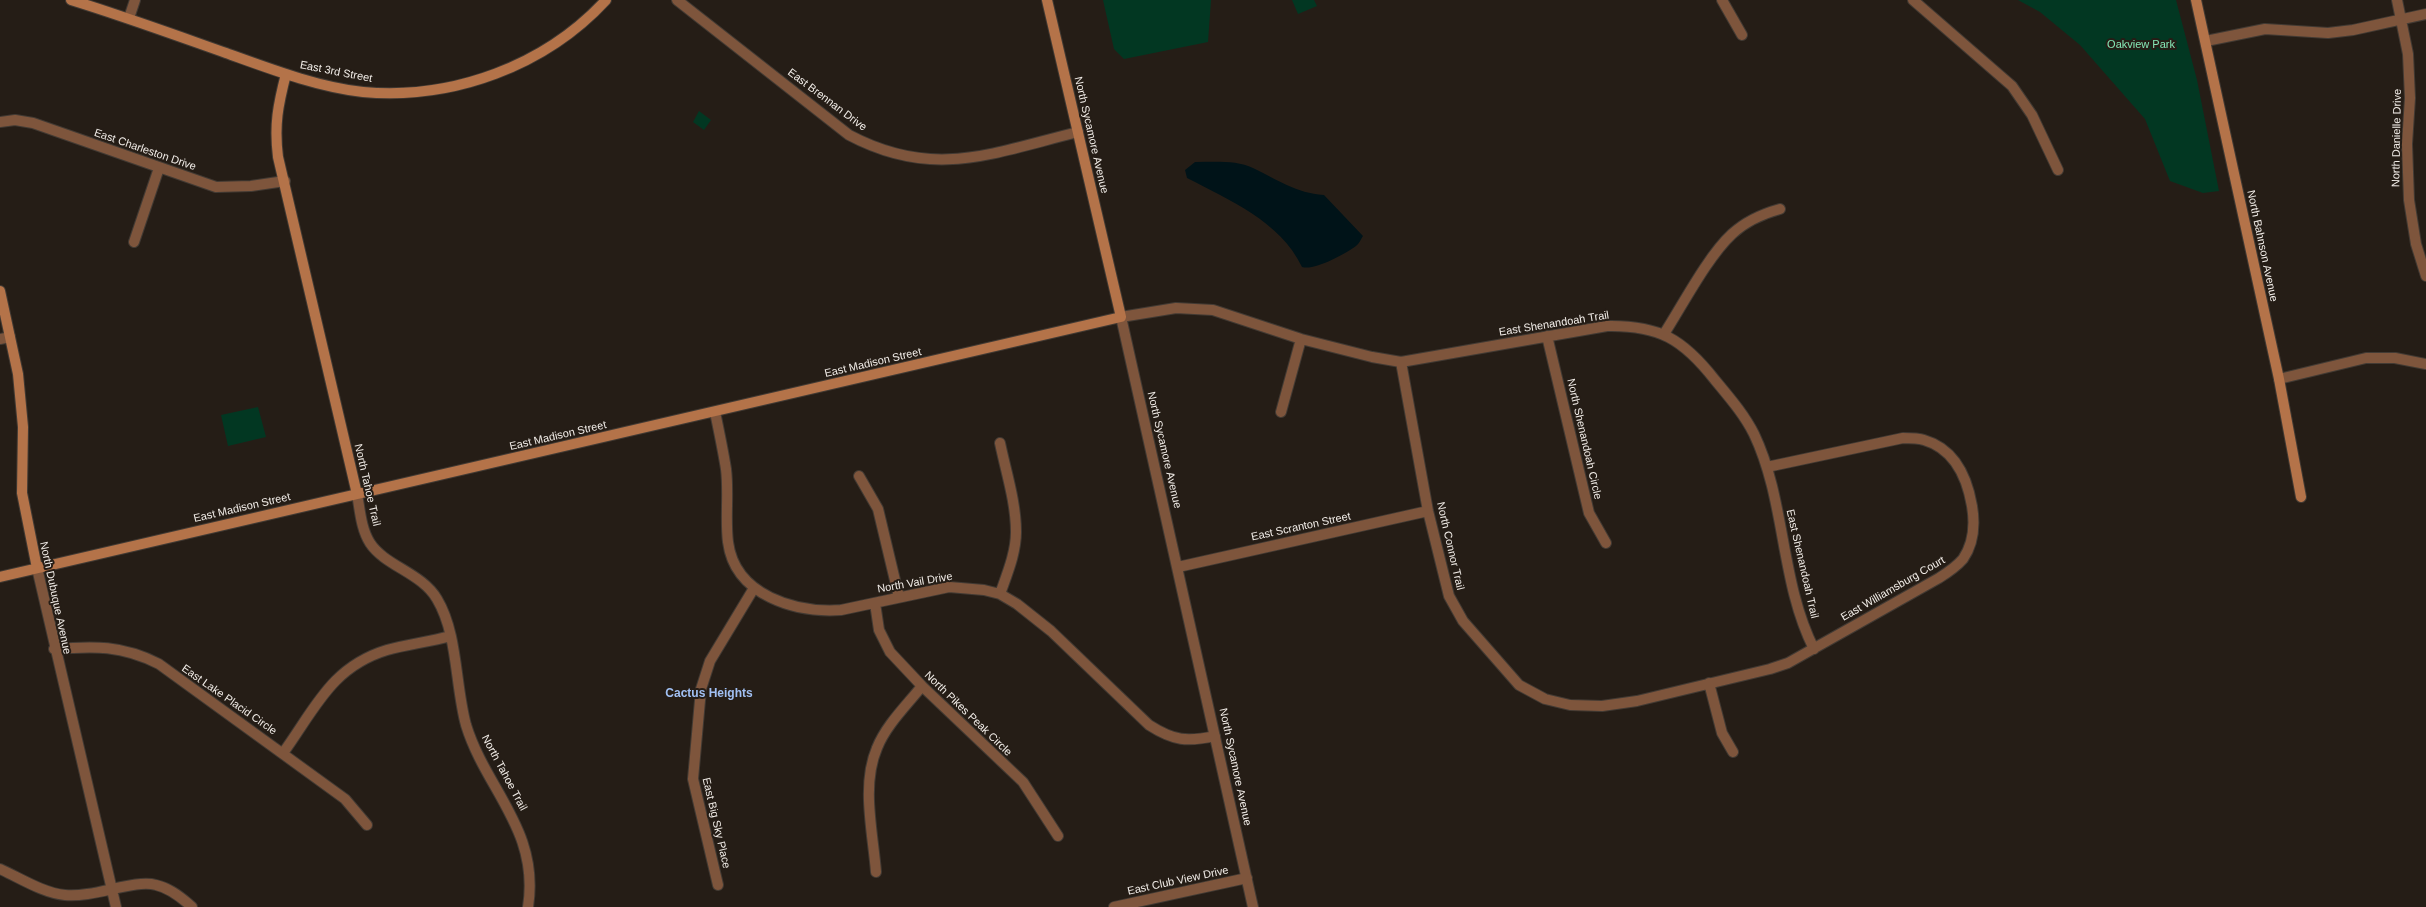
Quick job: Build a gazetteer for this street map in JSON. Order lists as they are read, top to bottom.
{
  "streets": {
    "street": [
      "East 3rd Street",
      "East Brennan Drive",
      "North Sycamore Avenue",
      "North Danielle Drive",
      "East Charleston Drive",
      "North Bahnson Avenue",
      "East Shenandoah Trail",
      "East Madison Street",
      "North Shenandoah Circle",
      "North Tahoe Trail",
      "East Scranton Street",
      "North Connor Trail",
      "North Vail Drive",
      "East Williamsburg Court",
      "North Dubuque Avenue",
      "East Lake Placid Circle",
      "North Pikes Peak Circle",
      "East Big Sky Place",
      "East Club View Drive"
    ]
  },
  "crossings": [
    ["East 3rd Street", "North Tahoe Trail"],
    ["East Brennan Drive", "North Sycamore Avenue"],
    ["North Sycamore Avenue", "East Shenandoah Trail"],
    ["North Sycamore Avenue", "East Madison Street"],
    ["North Sycamore Avenue", "East Scranton Street"],
    ["North Sycamore Avenue", "North Vail Drive"],
    ["North Sycamore Avenue", "East Club View Drive"],
    ["East Charleston Drive", "North Tahoe Trail"],
    ["East Shenandoah Trail", "East Madison Street"],
    ["East Shenandoah Trail", "North Shenandoah Circle"],
    ["East Shenandoah Trail", "North Connor Trail"],
    ["East Shenandoah Trail", "East Williamsburg Court"],
    ["East Madison Street", "North Tahoe Trail"],
    ["East Madison Street", "North Vail Drive"],
    ["East Madison Street", "North Dubuque Avenue"],
    ["East Scranton Street", "North Connor Trail"],
    ["North Connor Trail", "East Williamsburg Court"],
    ["North Vail Drive", "North Pikes Peak Circle"],
    ["North Vail Drive", "East Big Sky Place"],
    ["North Dubuque Avenue", "East Lake Placid Circle"]
  ],
  "districts": ["Cactus Heights"],
  "parks": ["Oakview Park"]
}
